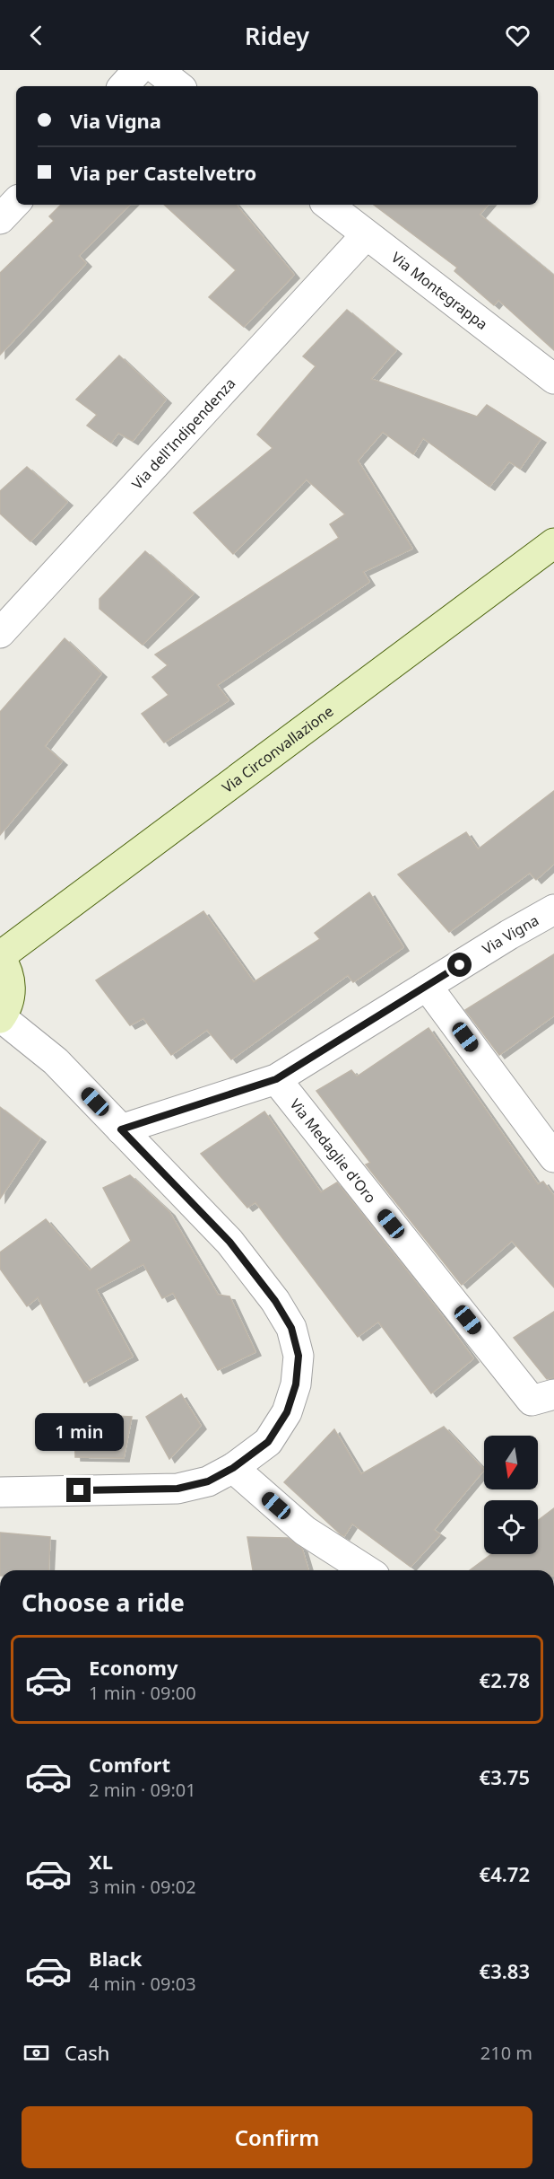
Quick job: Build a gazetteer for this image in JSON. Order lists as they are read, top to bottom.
{
  "streets": {
    "main road": ["Via Circonvallazione"],
    "street": [
      "Via Montegrappa",
      "Via dell'Indipendenza",
      "Via Vigna",
      "Via Medaglie d'Oro"
    ]
  },
  "crossings": [
    ["Via Montegrappa", "Via dell'Indipendenza"],
    ["Via Vigna", "Via Medaglie d'Oro"]
  ],
  "north": "bottom",
  "page": {
    "header": "Ridey",
    "banner": ["Via Vigna", "Via per Castelvetro"],
    "bubble": "1 min",
    "heading": "Choose a ride",
    "list": [
      {
        "name": "Economy",
        "note": "1 min · 09:00",
        "value": "€2.78"
      },
      {
        "name": "Comfort",
        "note": "2 min · 09:01",
        "value": "€3.75"
      },
      {
        "name": "XL",
        "note": "3 min · 09:02",
        "value": "€4.72"
      },
      {
        "name": "Black",
        "note": "4 min · 09:03",
        "value": "€3.83"
      }
    ],
    "pay": ["Cash", "210 m"],
    "buttons": "Confirm"
  }
}
